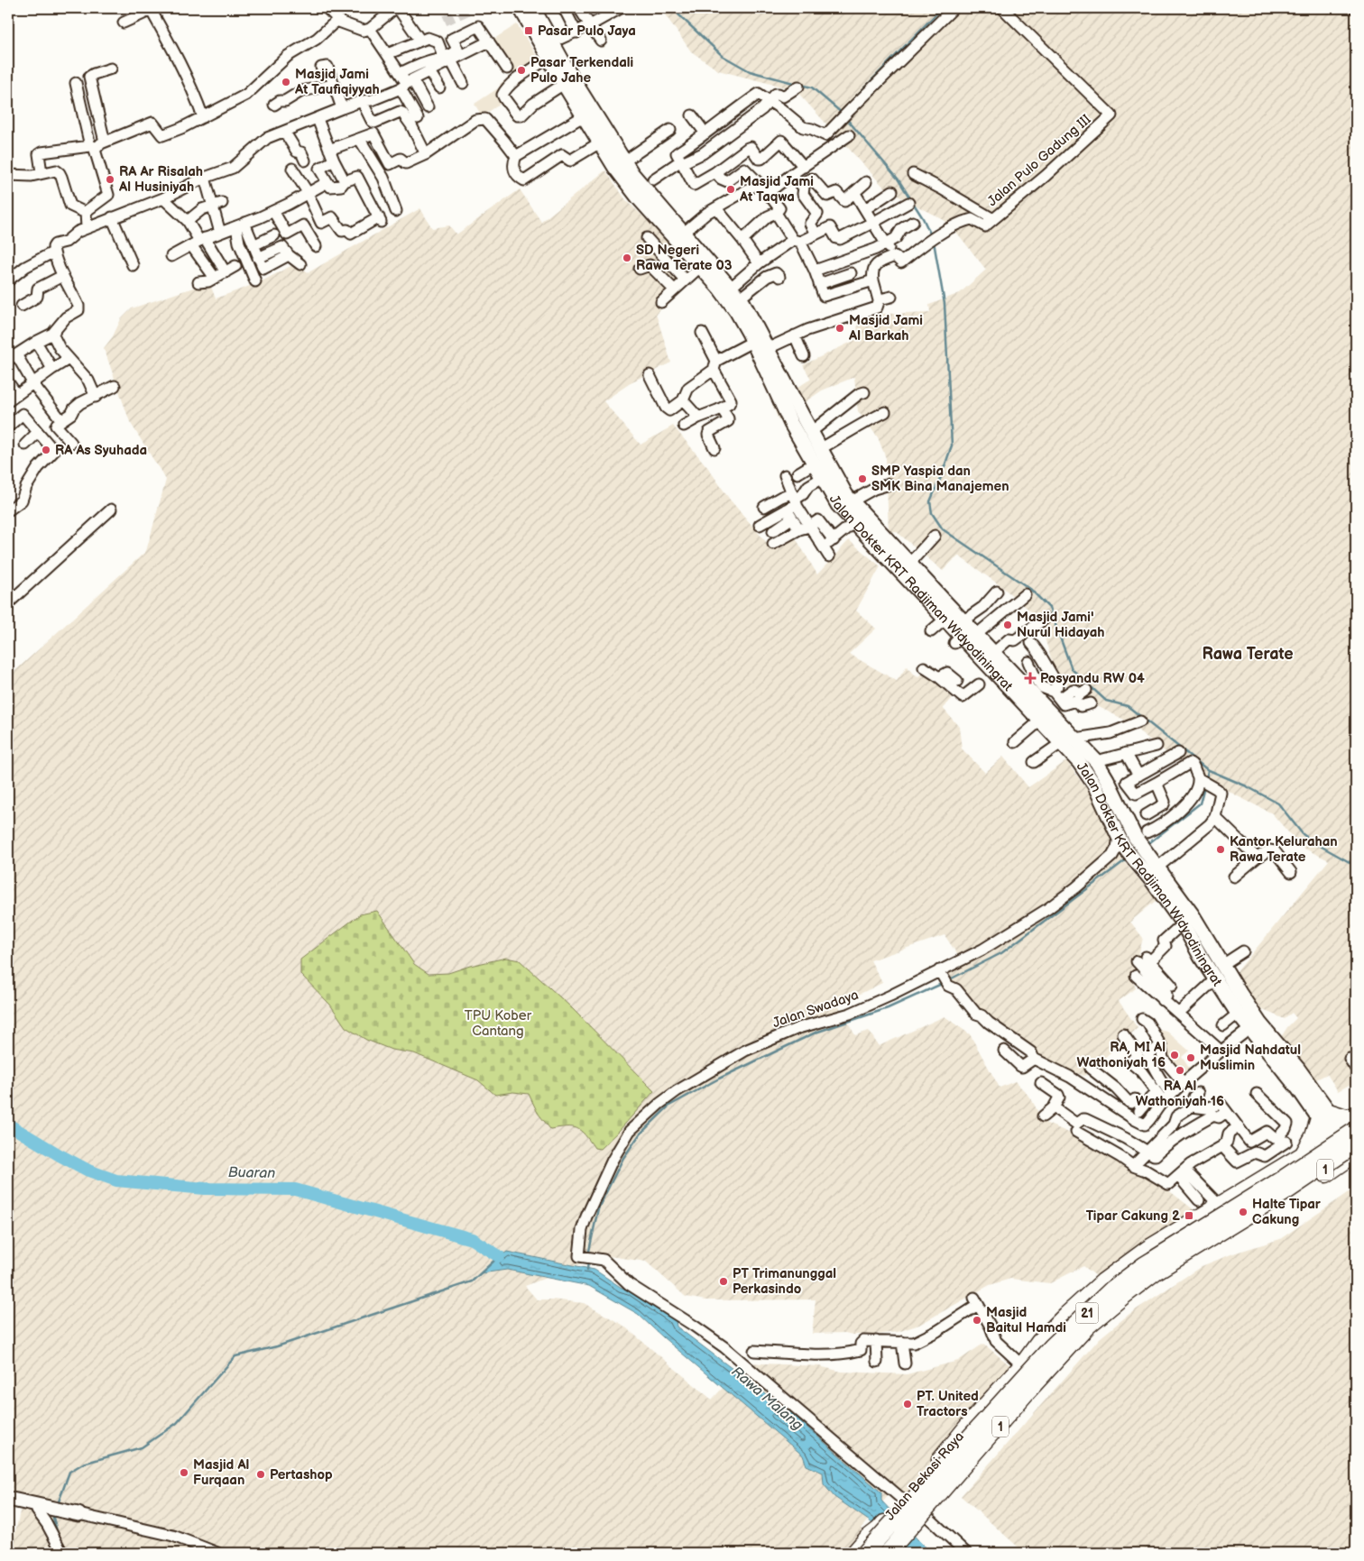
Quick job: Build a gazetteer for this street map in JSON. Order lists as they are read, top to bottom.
{
  "streets": {
    "highway": ["1", "21", "Jalan Bekasi Raya"],
    "main road": ["Jalan Dokter KRT Radjiman Widyodiningrat"],
    "street": ["Jalan Pulo Gadung III", "Jalan Swadaya"]
  },
  "crossings": [
    ["Jalan Dokter KRT Radjiman Widyodiningrat", "Jalan Swadaya"],
    ["Jalan Dokter KRT Radjiman Widyodiningrat", "21"],
    ["Jalan Dokter KRT Radjiman Widyodiningrat", "Jalan Bekasi Raya"],
    ["Jalan Swadaya", "Jalan Bekasi Raya"],
    ["21", "Jalan Bekasi Raya"]
  ],
  "districts": ["Rawa Terate"],
  "water": ["Buaran", "Rawa Malang"],
  "parks": ["TPU Kober Cantang"],
  "places": {
    "transit": ["Pasar Pulo Jaya", "Tipar Cakung 2"],
    "other": [
      "Pasar Terkendali Pulo Jahe",
      "Masjid Jami At Taufiqiyyah",
      "RA Ar Risalah Al Husiniyah",
      "Masjid Jami At Taqwa",
      "SD Negeri Rawa Terate 03",
      "Masjid Jami Al Barkah",
      "RA As Syuhada",
      "SMP Yaspia dan SMK Bina Manajemen",
      "Masjid Jami' Nurul Hidayah",
      "Kantor Kelurahan Rawa Terate",
      "RA, MI Al Wathoniyah 16",
      "Masjid Nahdatul Muslimin",
      "RA Al Wathoniyah 16",
      "Halte Tipar Cakung",
      "PT Trimanunggal Perkasindo",
      "Masjid Baitul Hamdi",
      "PT. United Tractors",
      "Masjid Al Furqaan",
      "Pertashop"
    ],
    "health": ["Posyandu RW 04"]
  }
}
